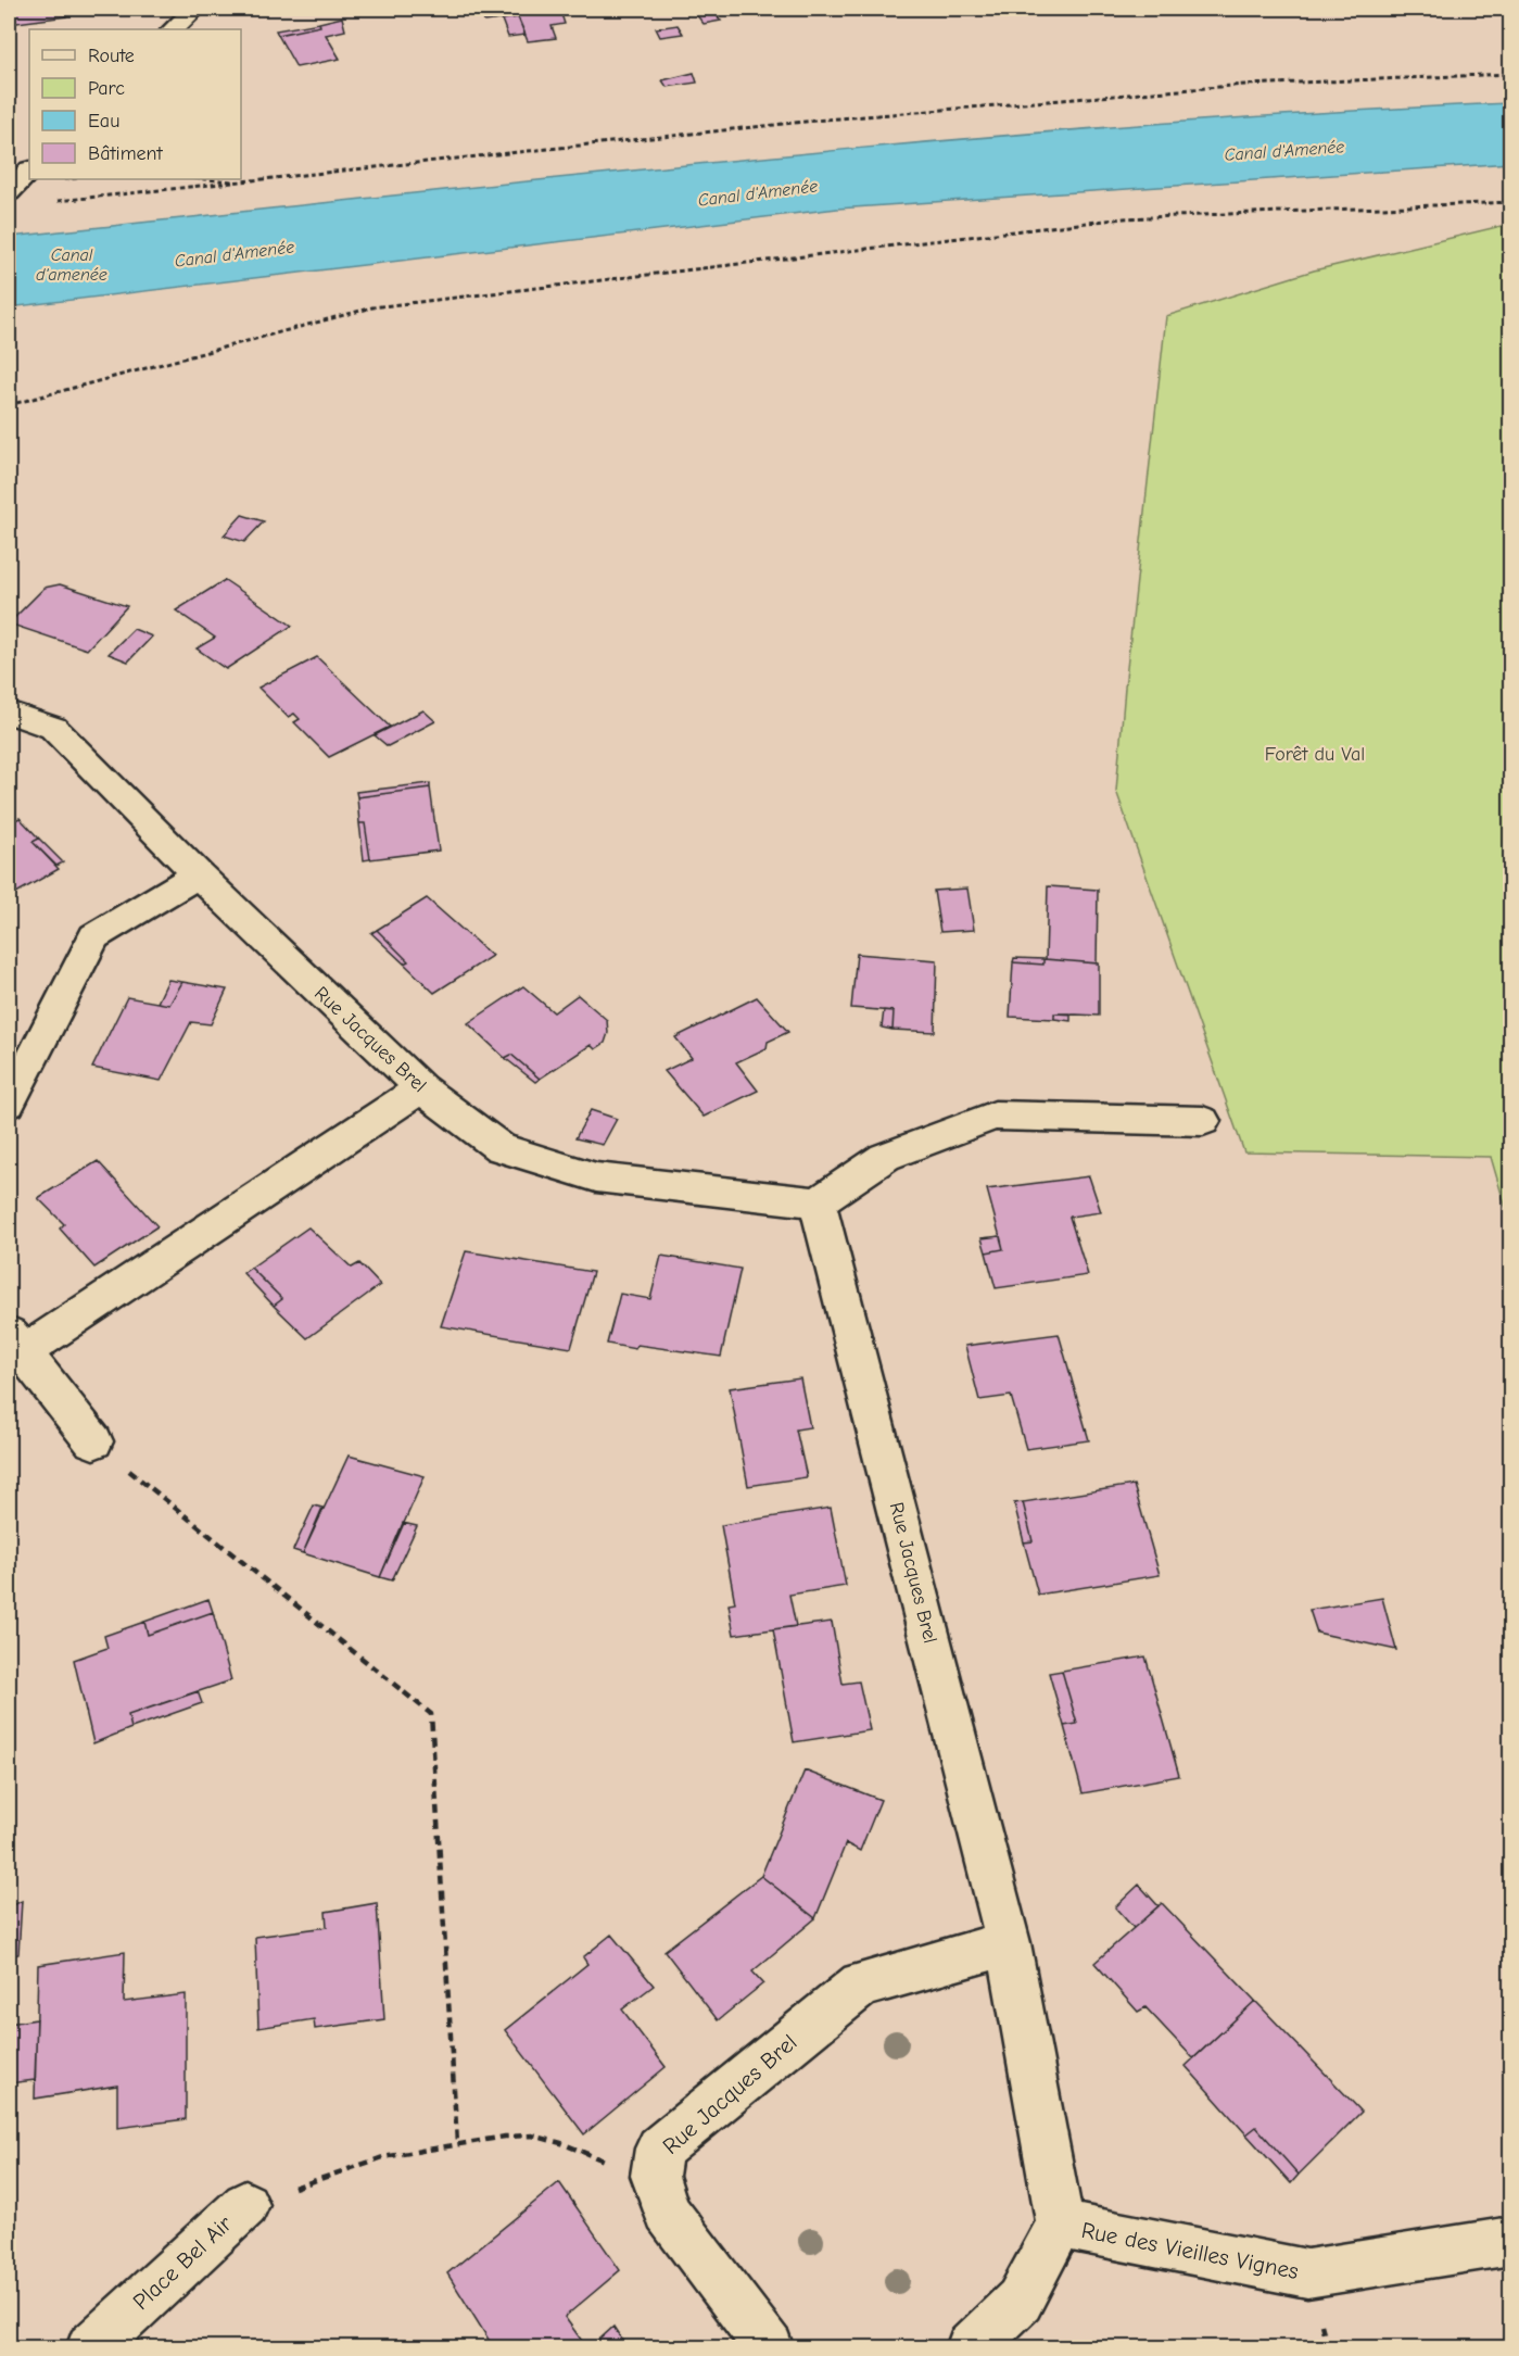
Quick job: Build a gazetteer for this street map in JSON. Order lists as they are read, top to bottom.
{
  "streets": {
    "street": ["Rue Jacques Brel", "Rue des Vieilles Vignes", "Place Bel Air"]
  },
  "crossings": [
    ["Rue Jacques Brel", "Rue des Vieilles Vignes"]
  ],
  "water": ["Canal d'Amenée", "Canal d'amenée"],
  "parks": ["Forêt du Val"],
  "legend": [
    "Route",
    "Parc",
    "Eau",
    "Bâtiment"
  ]
}
